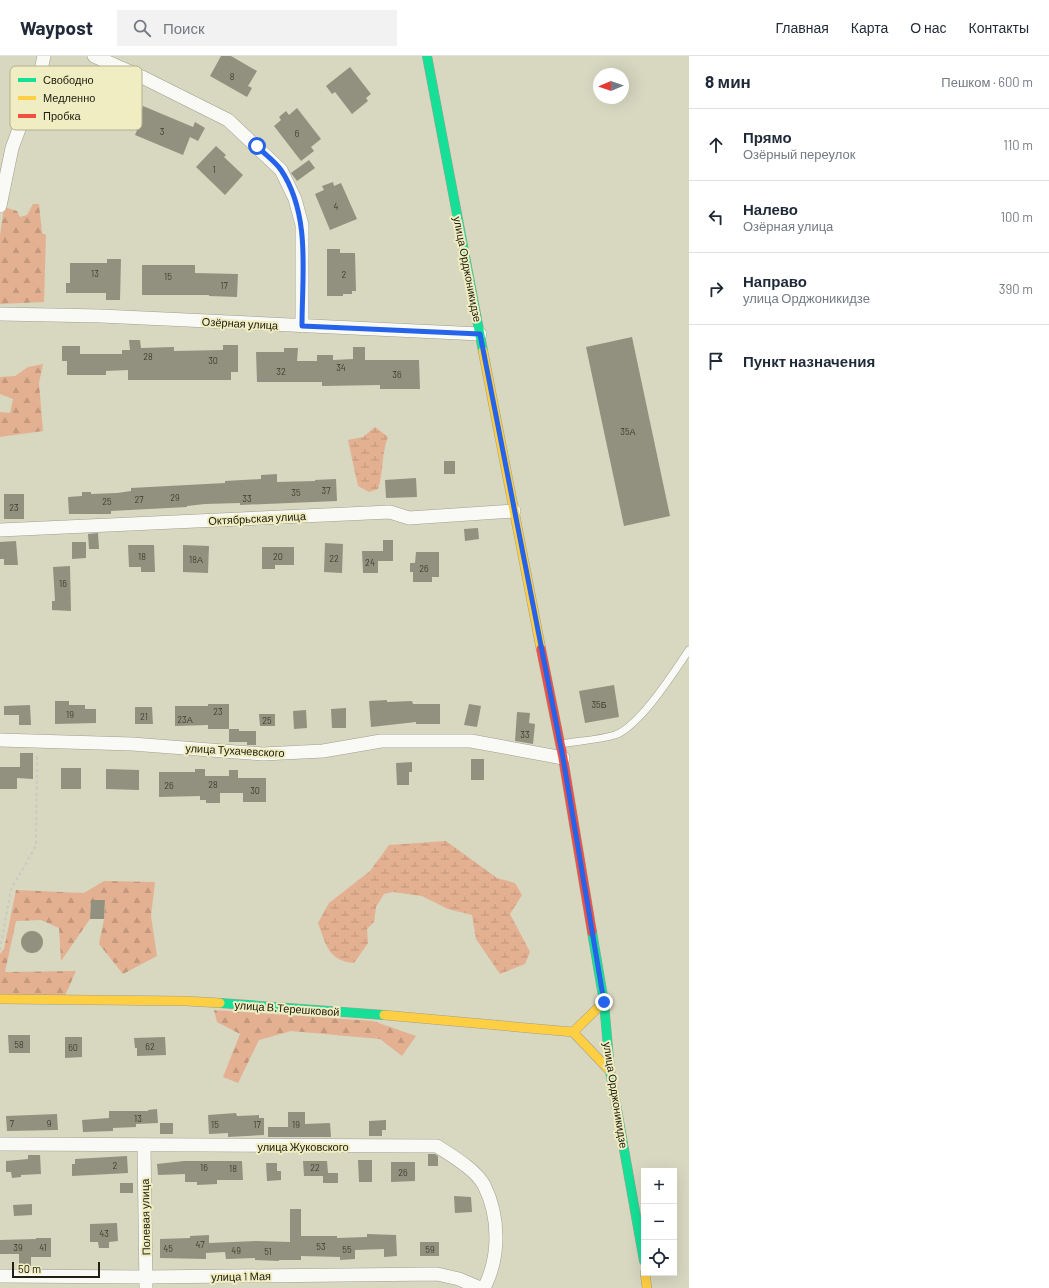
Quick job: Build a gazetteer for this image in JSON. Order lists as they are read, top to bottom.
{
  "streets": {
    "main road": ["улица Орджоникидзе", "улица В.Терешковой"],
    "street": [
      "Озёрная улица",
      "Октябрьская улица",
      "улица Тухачевского",
      "улица Жуковского",
      "Полевая улица",
      "улица 1 Мая"
    ]
  },
  "crossings": [
    ["улица Орджоникидзе", "Озёрная улица"],
    ["улица Орджоникидзе", "Октябрьская улица"],
    ["улица Орджоникидзе", "улица Тухачевского"],
    ["улица Жуковского", "Полевая улица"],
    ["Полевая улица", "улица 1 Мая"]
  ],
  "house_numbers": [
    "8",
    "3",
    "6",
    "1",
    "4",
    "13",
    "2",
    "15",
    "17",
    "28",
    "30",
    "34",
    "32",
    "36",
    "35А",
    "37",
    "35",
    "29",
    "33",
    "27",
    "25",
    "23",
    "18",
    "20",
    "22",
    "18А",
    "24",
    "26",
    "16",
    "35Б",
    "23",
    "19",
    "21",
    "23А",
    "25",
    "33",
    "28",
    "26",
    "30",
    "58",
    "62",
    "60",
    "13",
    "7",
    "9",
    "15",
    "17",
    "19",
    "2",
    "16",
    "22",
    "18",
    "26",
    "43",
    "47",
    "53",
    "39",
    "41",
    "45",
    "55",
    "59",
    "49",
    "51"
  ],
  "legend": ["Свободно", "Медленно", "Пробка"],
  "scale_bar": "50 m",
  "north": "left",
  "page": {
    "header": "Waypost",
    "search": "Поиск",
    "nav": [
      "Главная",
      "Карта",
      "О нас",
      "Контакты"
    ],
    "heading": ["8 мин", "Пешком · 600 m"],
    "list": [
      ["Прямо", "Озёрный переулок", "110 m"],
      ["Налево", "Озёрная улица", "100 m"],
      ["Направо", "улица Орджоникидзе", "390 m"],
      "Пункт назначения"
    ],
    "map_buttons": ["+", "−"],
    "scale": "50 m"
  }
}
